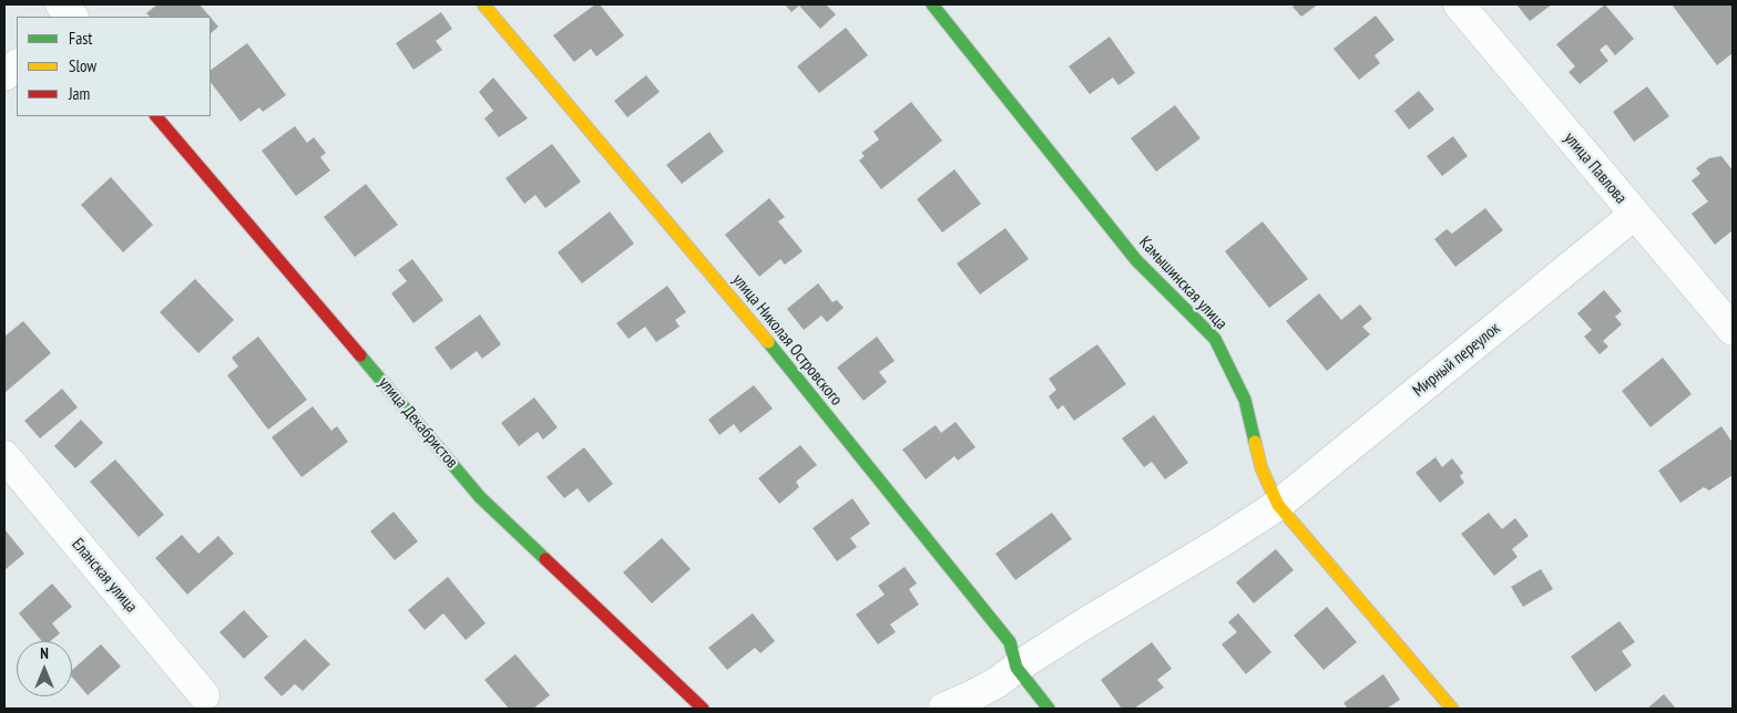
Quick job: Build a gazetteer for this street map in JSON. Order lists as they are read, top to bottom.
{
  "streets": {
    "street": [
      "улица Павлова",
      "Камышинская улица",
      "улица Николая Островского",
      "Мирный переулок",
      "улица Декабристов",
      "Еланская улица"
    ]
  },
  "crossings": [
    ["улица Павлова", "Мирный переулок"],
    ["Камышинская улица", "Мирный переулок"],
    ["улица Николая Островского", "Мирный переулок"]
  ],
  "legend": ["Fast", "Slow", "Jam"],
  "north": "top"
}
